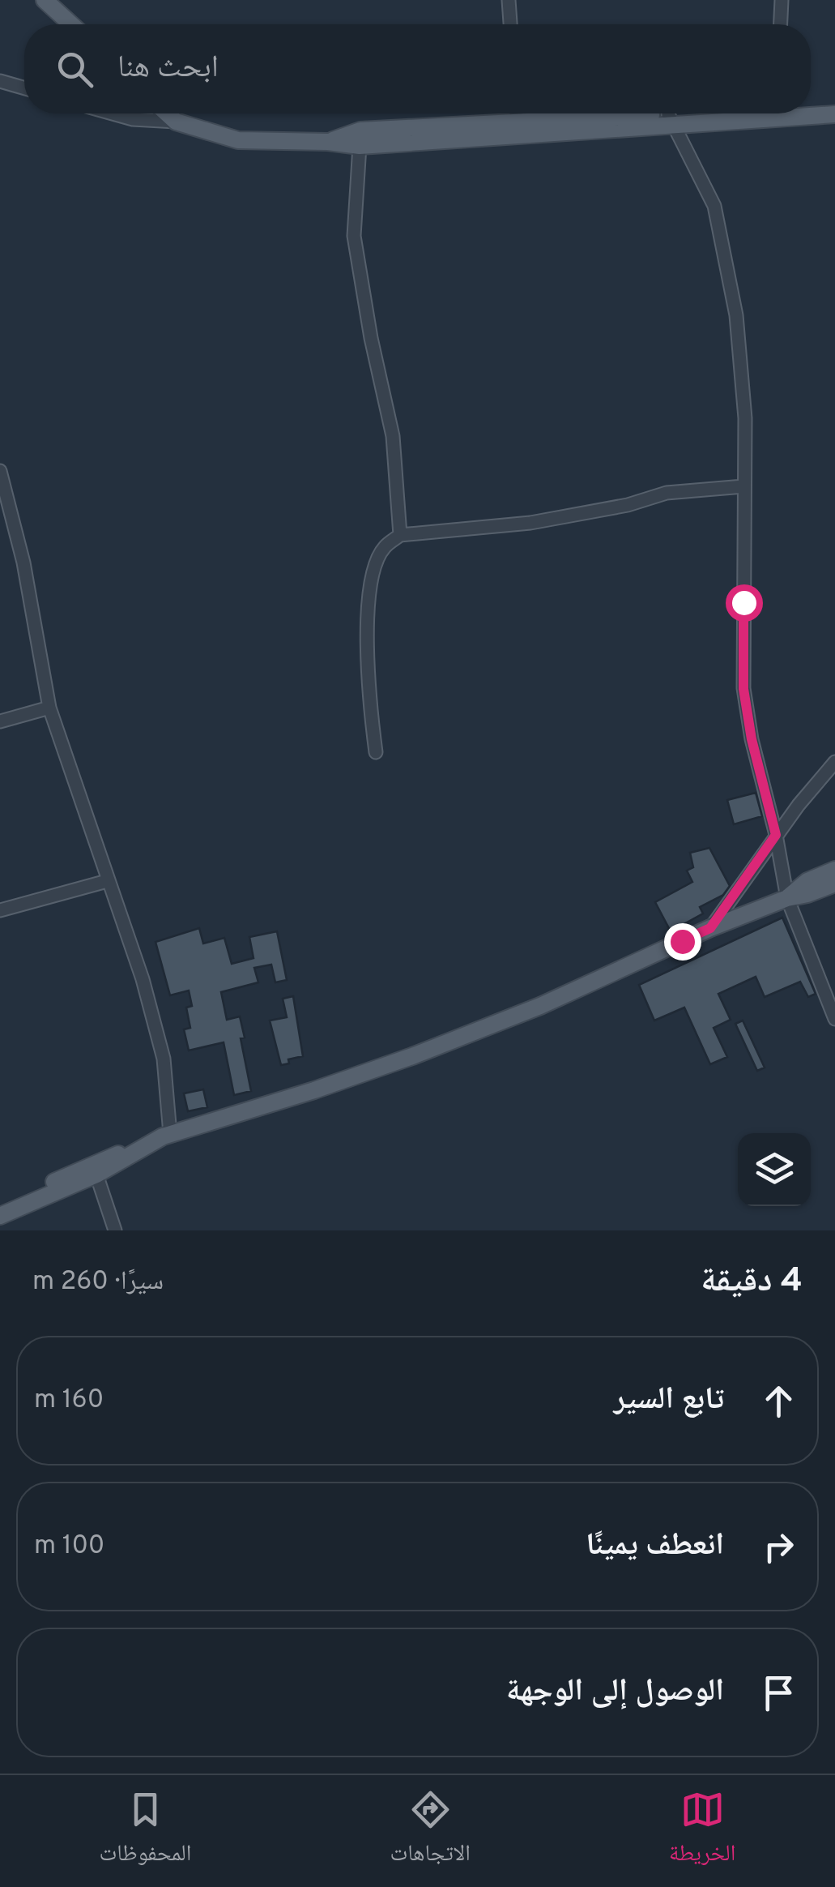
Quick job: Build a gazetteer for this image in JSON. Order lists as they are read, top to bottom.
{
  "page": {
    "search": "ابحث هنا",
    "heading": ["4 دقيقة", "سيرًا · 260 m"],
    "list": [
      ["تابع السير", "160 m"],
      ["انعطف يمينًا", "100 m"],
      "الوصول إلى الوجهة"
    ],
    "nav": ["الخريطة", "الاتجاهات", "المحفوظات"]
  }
}
